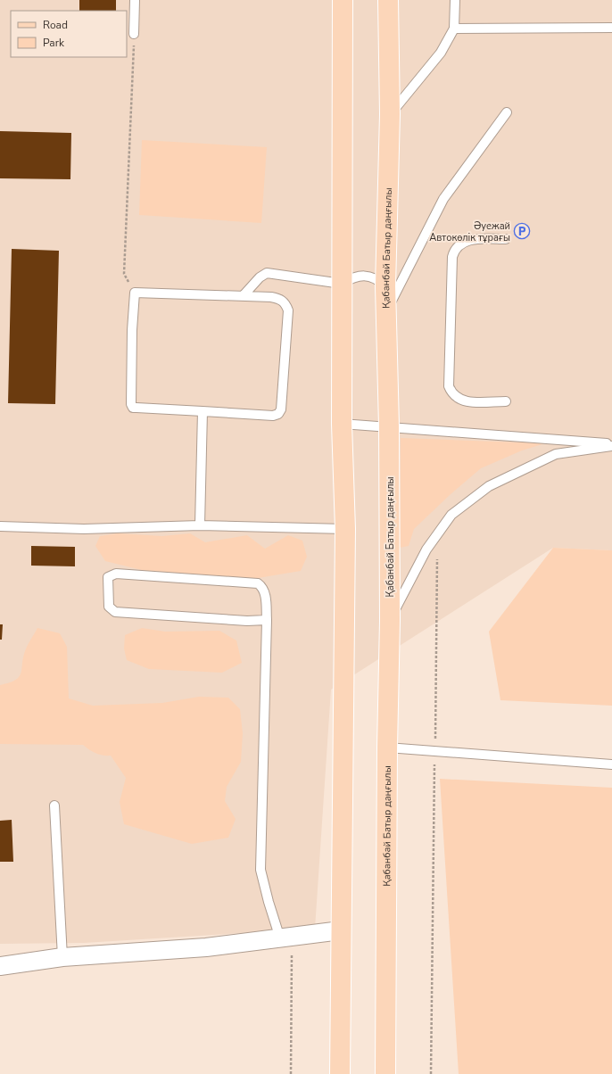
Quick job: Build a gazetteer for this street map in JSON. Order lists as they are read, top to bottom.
{
  "streets": {
    "main road": ["Қабанбай Батыр даңғылы"]
  },
  "places": {
    "parking": ["Әуежай Автокөлік тұрағы"]
  },
  "legend": ["Road", "Park"]
}
